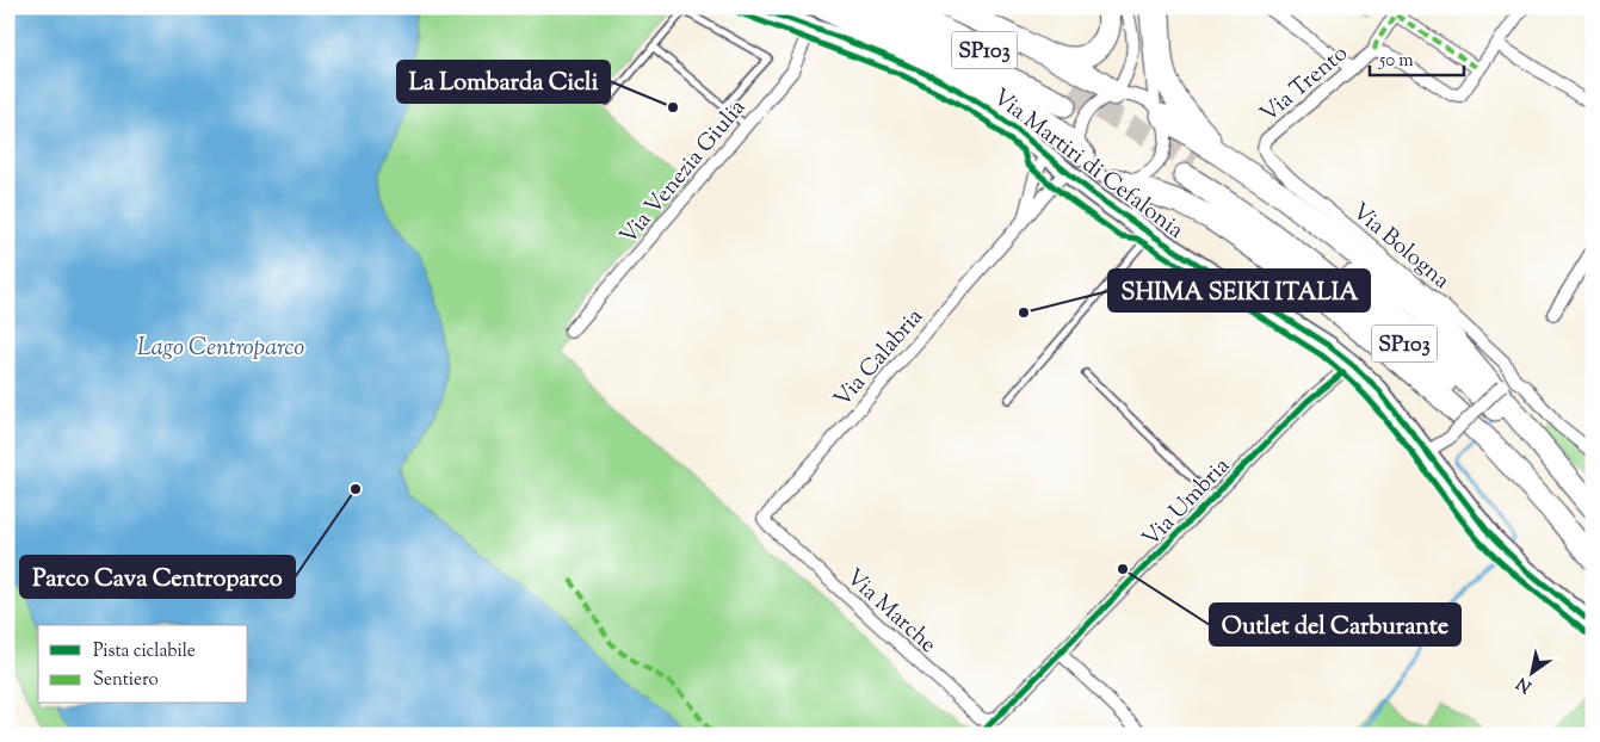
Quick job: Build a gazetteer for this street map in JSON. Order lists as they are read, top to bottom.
{
  "streets": {
    "highway": ["SP103"],
    "street": [
      "Via Trento",
      "Via Martiri di Cefalonia",
      "Via Venezia Giulia",
      "Via Bologna",
      "Via Calabria",
      "Via Umbria",
      "Via Marche"
    ]
  },
  "crossings": [
    ["Via Trento", "Via Bologna"],
    ["Via Martiri di Cefalonia", "Via Venezia Giulia"],
    ["Via Martiri di Cefalonia", "Via Calabria"],
    ["Via Martiri di Cefalonia", "Via Umbria"],
    ["Via Calabria", "Via Marche"],
    ["Via Umbria", "Via Marche"]
  ],
  "water": ["Lago Centroparco"],
  "places": [
    "La Lombarda Cicli",
    "SHIMA SEIKI ITALIA",
    "Parco Cava Centroparco",
    "Outlet del Carburante"
  ],
  "legend": ["Pista ciclabile", "Sentiero"],
  "scale_bar": "50 m",
  "north": "bottom left"
}
